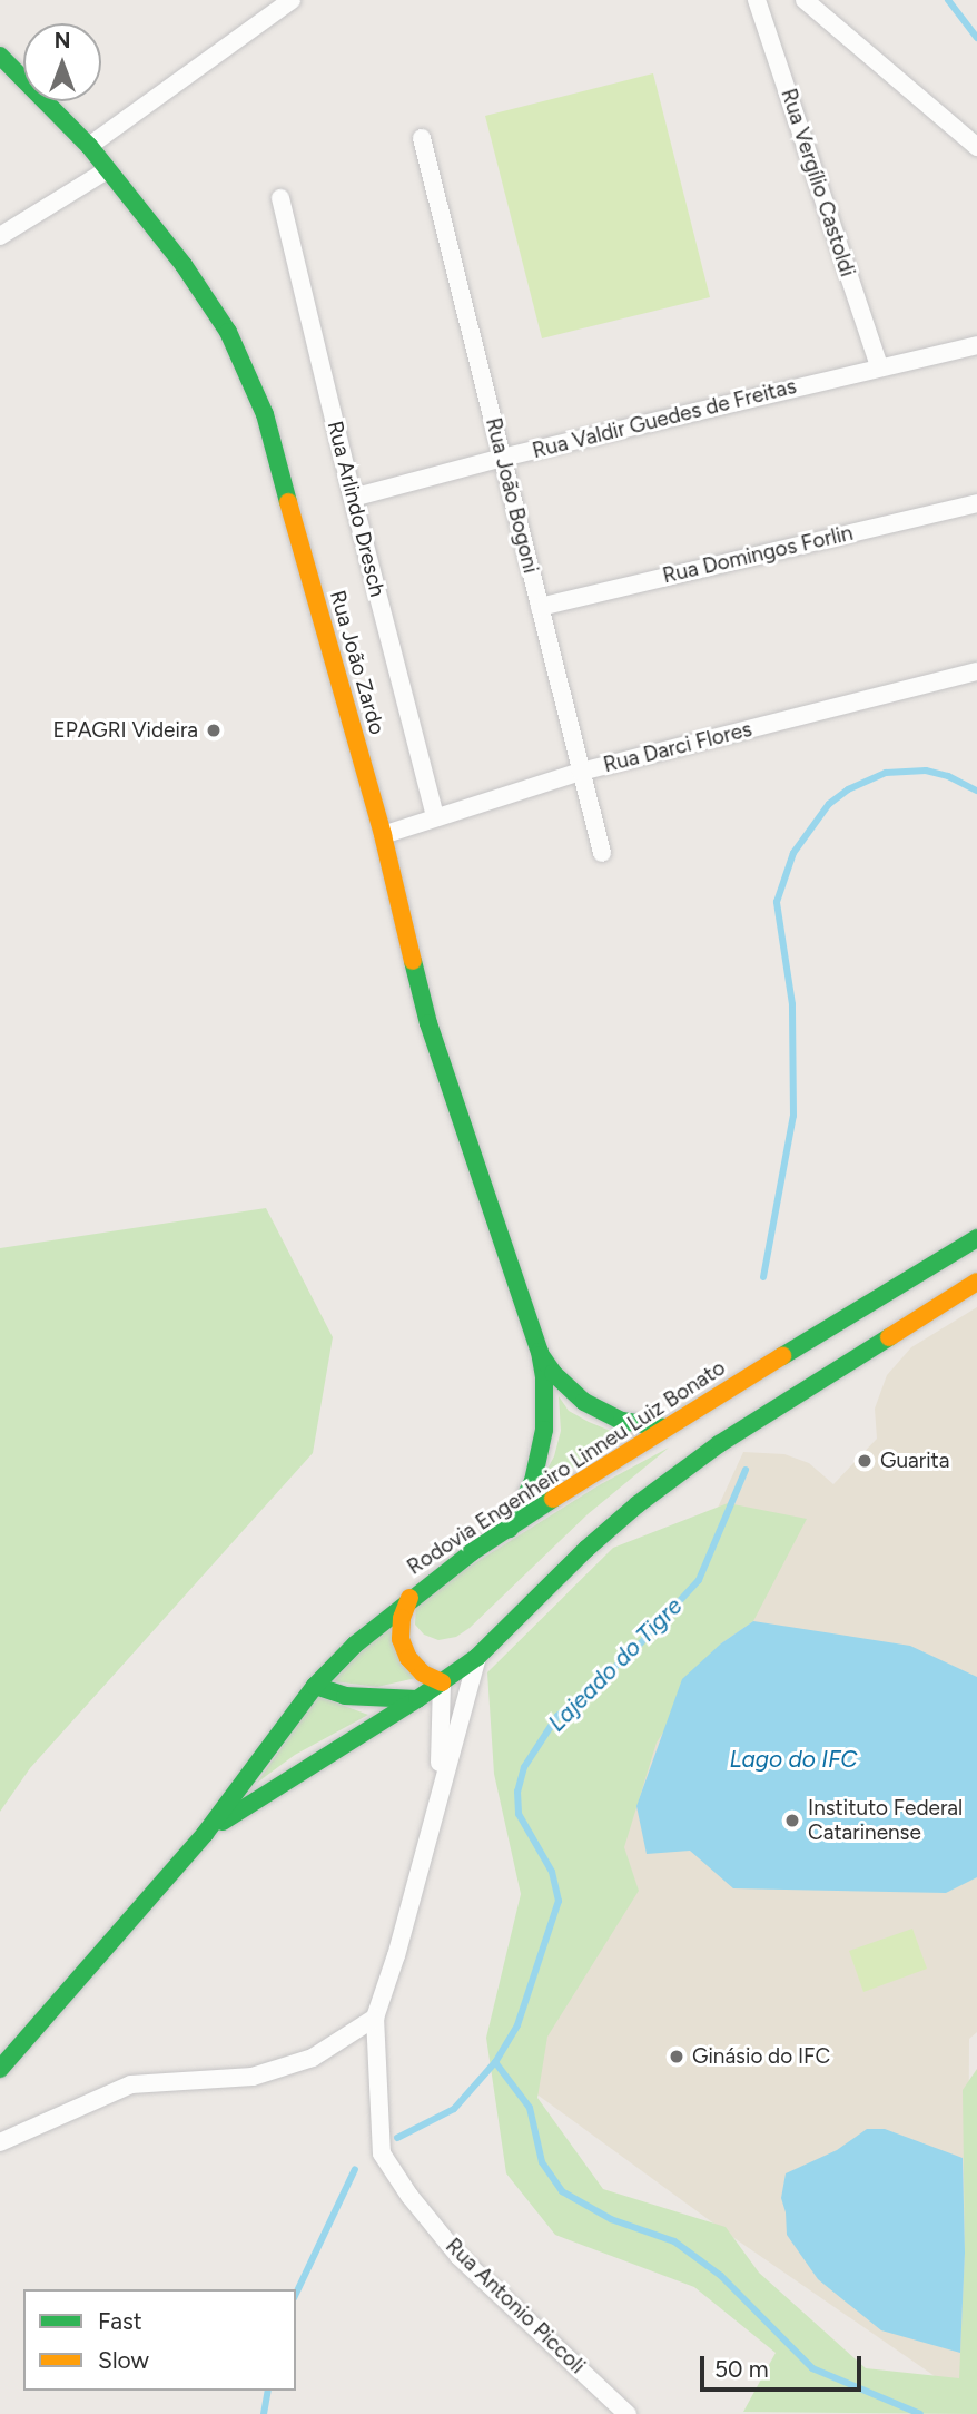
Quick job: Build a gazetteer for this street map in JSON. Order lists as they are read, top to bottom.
{
  "streets": {
    "main road": ["Rua João Zardo", "Rodovia Engenheiro Linneu Luiz Bonato"],
    "street": [
      "Rua Vergílio Castoldi",
      "Rua Valdir Guedes de Freitas",
      "Rua João Bogoni",
      "Rua Arlindo Dresch",
      "Rua Domingos Forlin",
      "Rua Darci Flores",
      "Rua Antonio Piccoli"
    ]
  },
  "crossings": [
    ["Rua Vergílio Castoldi", "Rua Valdir Guedes de Freitas"],
    ["Rua Valdir Guedes de Freitas", "Rua João Bogoni"],
    ["Rua Valdir Guedes de Freitas", "Rua Arlindo Dresch"],
    ["Rua João Bogoni", "Rua Domingos Forlin"],
    ["Rua João Bogoni", "Rua Darci Flores"],
    ["Rua Arlindo Dresch", "Rua Darci Flores"],
    ["Rua João Zardo", "Rua Darci Flores"],
    ["Rua João Zardo", "Rodovia Engenheiro Linneu Luiz Bonato"]
  ],
  "water": ["Lajeado do Tigre", "Lago do IFC"],
  "places": [
    "EPAGRI Videira",
    "Guarita",
    "Instituto Federal Catarinense",
    "Ginásio do IFC"
  ],
  "legend": ["Fast", "Slow"],
  "scale_bar": "50 m",
  "north": "top"
}
